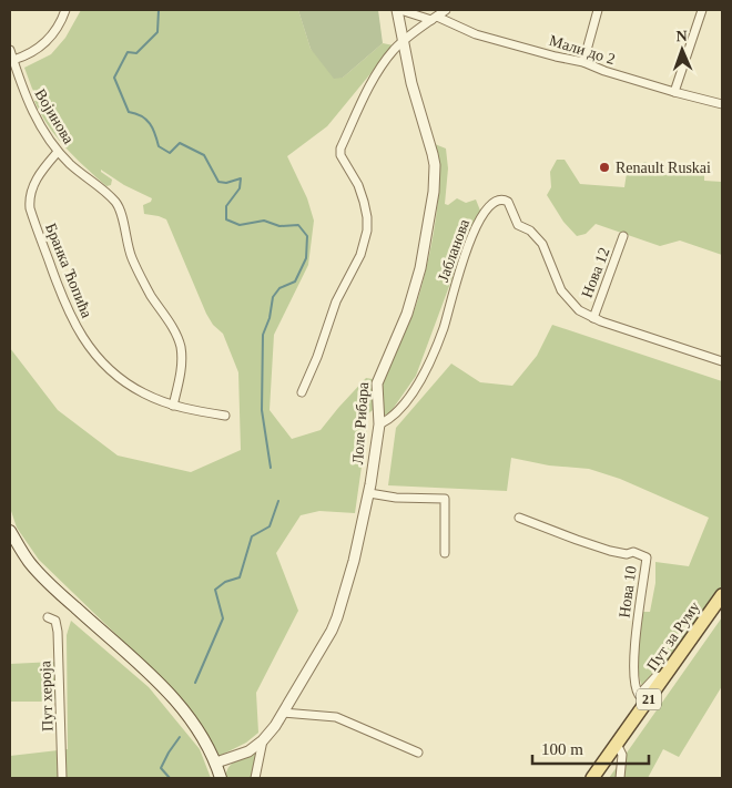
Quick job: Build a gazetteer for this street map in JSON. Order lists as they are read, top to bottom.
{
  "streets": {
    "main road": ["Пут за Руму", "21"],
    "street": [
      "Мали до 2",
      "Војинова",
      "Јабланова",
      "Бранка Ћопића",
      "Нова 12",
      "Лоле Рибара",
      "Нова 10",
      "Пут хероја"
    ]
  },
  "crossings": [
    ["Мали до 2", "Лоле Рибара"],
    ["Војинова", "Бранка Ћопића"],
    ["Јабланова", "Нова 12"],
    ["Јабланова", "Лоле Рибара"],
    ["Нова 10", "Пут за Руму"]
  ],
  "places": ["Renault Ruskai"],
  "scale_bar": "100 m",
  "north": "top"
}
